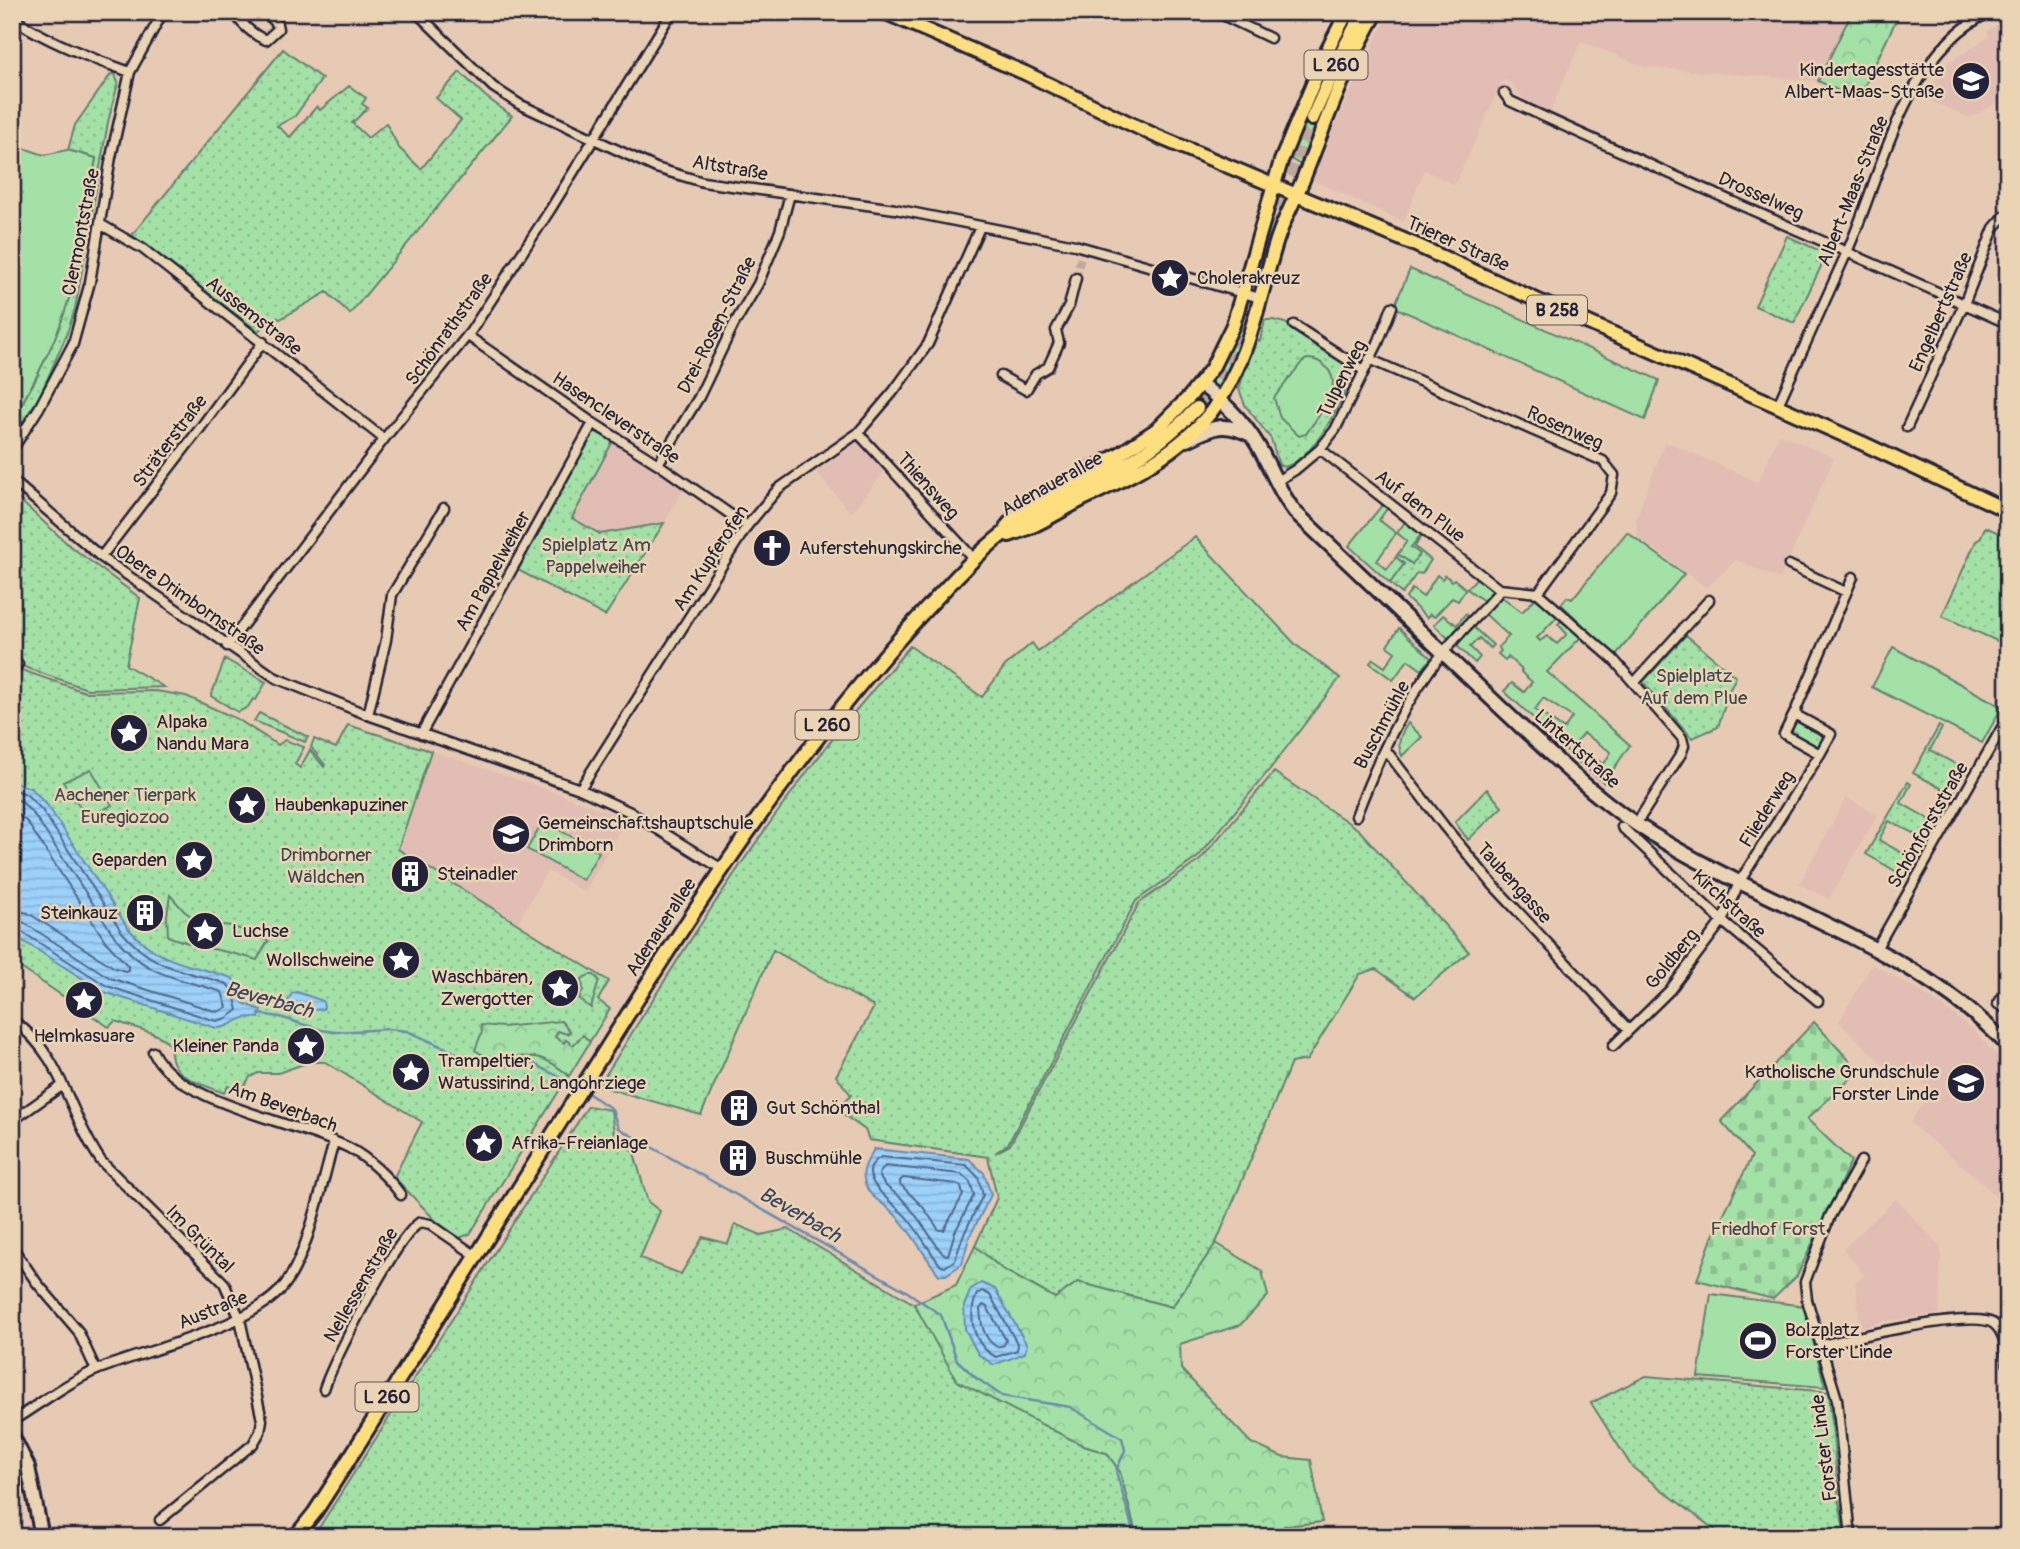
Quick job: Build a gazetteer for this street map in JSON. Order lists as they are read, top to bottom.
{
  "streets": {
    "main road": [
      "L 260",
      "Trierer Straße",
      "B 258",
      "Adenauerallee",
      "Lintertstraße"
    ],
    "street": [
      "Altstraße",
      "Albert-Maas-Straße",
      "Drosselweg",
      "Clermontstraße",
      "Engelbertstraße",
      "Aussemstraße",
      "Drei-Rosen-Straße",
      "Schönrathstraße",
      "Tulpenweg",
      "Hasencleverstraße",
      "Rosenweg",
      "Sträterstraße",
      "Thiensweg",
      "Auf dem Plue",
      "Am Kupferofen",
      "Am Pappelweiher",
      "Obere Drimbornstraße",
      "Buschmühle",
      "Fliederweg",
      "Schönforststraße",
      "Taubengasse",
      "Kirchstraße",
      "Goldberg",
      "Am Beverbach",
      "Im Grüntal",
      "Nellessenstraße",
      "Austraße",
      "Forster Linde"
    ]
  },
  "crossings": [
    ["Altstraße", "Drei-Rosen-Straße"],
    ["Altstraße", "Schönrathstraße"],
    ["Altstraße", "Am Kupferofen"],
    ["Albert-Maas-Straße", "Drosselweg"],
    ["Albert-Maas-Straße", "Trierer Straße"],
    ["Drosselweg", "Engelbertstraße"],
    ["Clermontstraße", "Aussemstraße"],
    ["Aussemstraße", "Schönrathstraße"],
    ["Aussemstraße", "Sträterstraße"],
    ["Drei-Rosen-Straße", "Hasencleverstraße"],
    ["Schönrathstraße", "Hasencleverstraße"],
    ["Schönrathstraße", "Obere Drimbornstraße"],
    ["Tulpenweg", "Rosenweg"],
    ["Tulpenweg", "Auf dem Plue"],
    ["Tulpenweg", "Lintertstraße"],
    ["Hasencleverstraße", "Am Kupferofen"],
    ["Hasencleverstraße", "Am Pappelweiher"],
    ["Sträterstraße", "Obere Drimbornstraße"],
    ["Adenauerallee", "Thiensweg"],
    ["Adenauerallee", "Obere Drimbornstraße"],
    ["Adenauerallee", "Nellessenstraße"],
    ["Thiensweg", "Am Kupferofen"],
    ["Auf dem Plue", "Buschmühle"],
    ["Am Kupferofen", "Obere Drimbornstraße"],
    ["Am Pappelweiher", "Obere Drimbornstraße"],
    ["Buschmühle", "Lintertstraße"],
    ["Buschmühle", "Taubengasse"],
    ["Lintertstraße", "Fliederweg"],
    ["Lintertstraße", "Schönforststraße"],
    ["Lintertstraße", "Goldberg"],
    ["Fliederweg", "Goldberg"],
    ["Taubengasse", "Goldberg"],
    ["Kirchstraße", "Goldberg"],
    ["Am Beverbach", "Austraße"],
    ["Im Grüntal", "Austraße"]
  ],
  "water": ["Beverbach"],
  "parks": [
    "Spielplatz Am Pappelweiher",
    "Spielplatz Auf dem Plue",
    "Aachener Tierpark Euregiozoo",
    "Drimborner Wäldchen",
    "Friedhof Forst"
  ],
  "places": {
    "school or university": ["Kindertagesstätte Albert-Maas-Straße", "Gemeinschaftshauptschule Drimborn", "Katholische Grundschule Forster Linde"],
    "place": [
      "Cholerakreuz",
      "Alpaka Nandu Mara",
      "Haubenkapuziner",
      "Geparden",
      "Luchse",
      "Wollschweine",
      "Waschbären, Zwergotter",
      "Helmkasuare",
      "Kleiner Panda",
      "Trampeltier, Watussirind, Langohrziege",
      "Afrika-Freianlage"
    ],
    "church": ["Auferstehungskirche"],
    "building": [
      "Steinadler",
      "Steinkauz",
      "Gut Schönthal",
      "Buschmühle"
    ],
    "sports": ["Bolzplatz Forster Linde"]
  }
}
